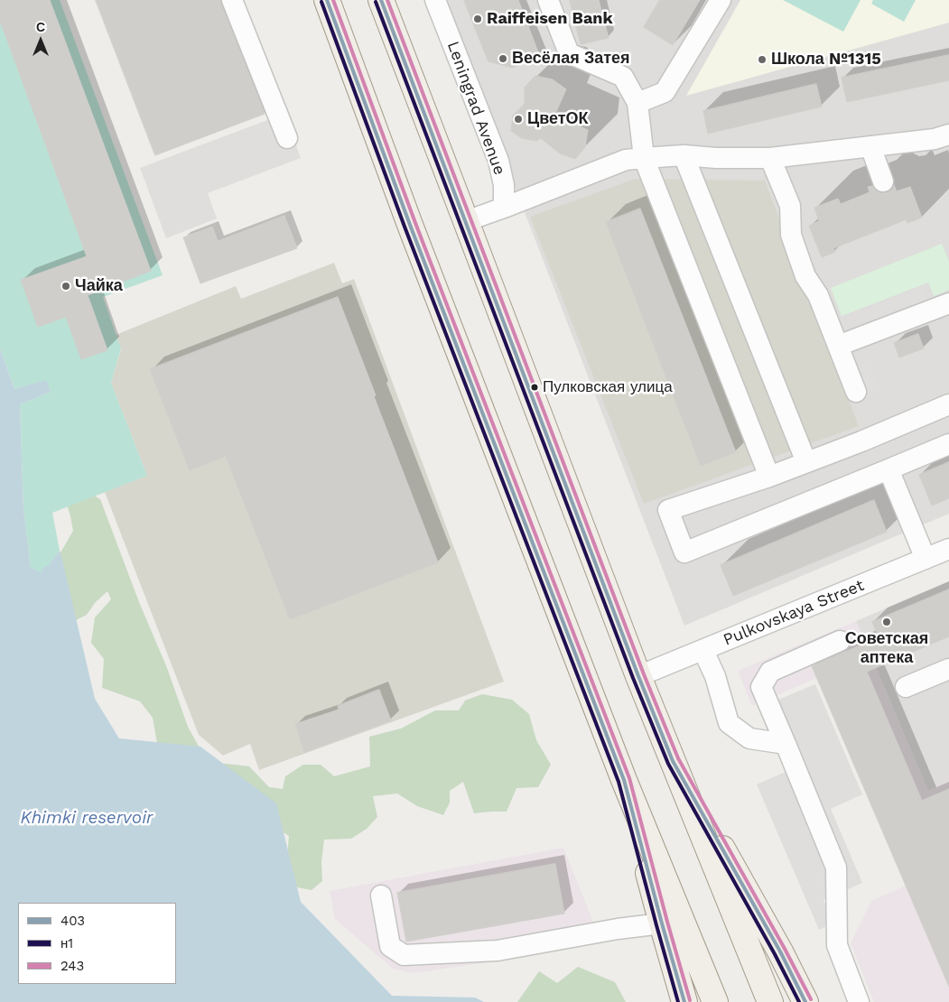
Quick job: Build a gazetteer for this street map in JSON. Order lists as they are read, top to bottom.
{
  "streets": {
    "street": ["Leningrad Avenue", "Pulkovskaya Street"]
  },
  "water": ["Khimki reservoir"],
  "places": [
    "Raiffeisen Bank",
    "Весёлая Затея",
    "Школа №1315",
    "ЦветОК",
    "Чайка",
    "Пулковская улица",
    "Советская аптека"
  ],
  "lines": ["transit line 403", "transit line 243", "transit line н1"],
  "legend": ["403", "н1", "243"],
  "north": "top"
}
